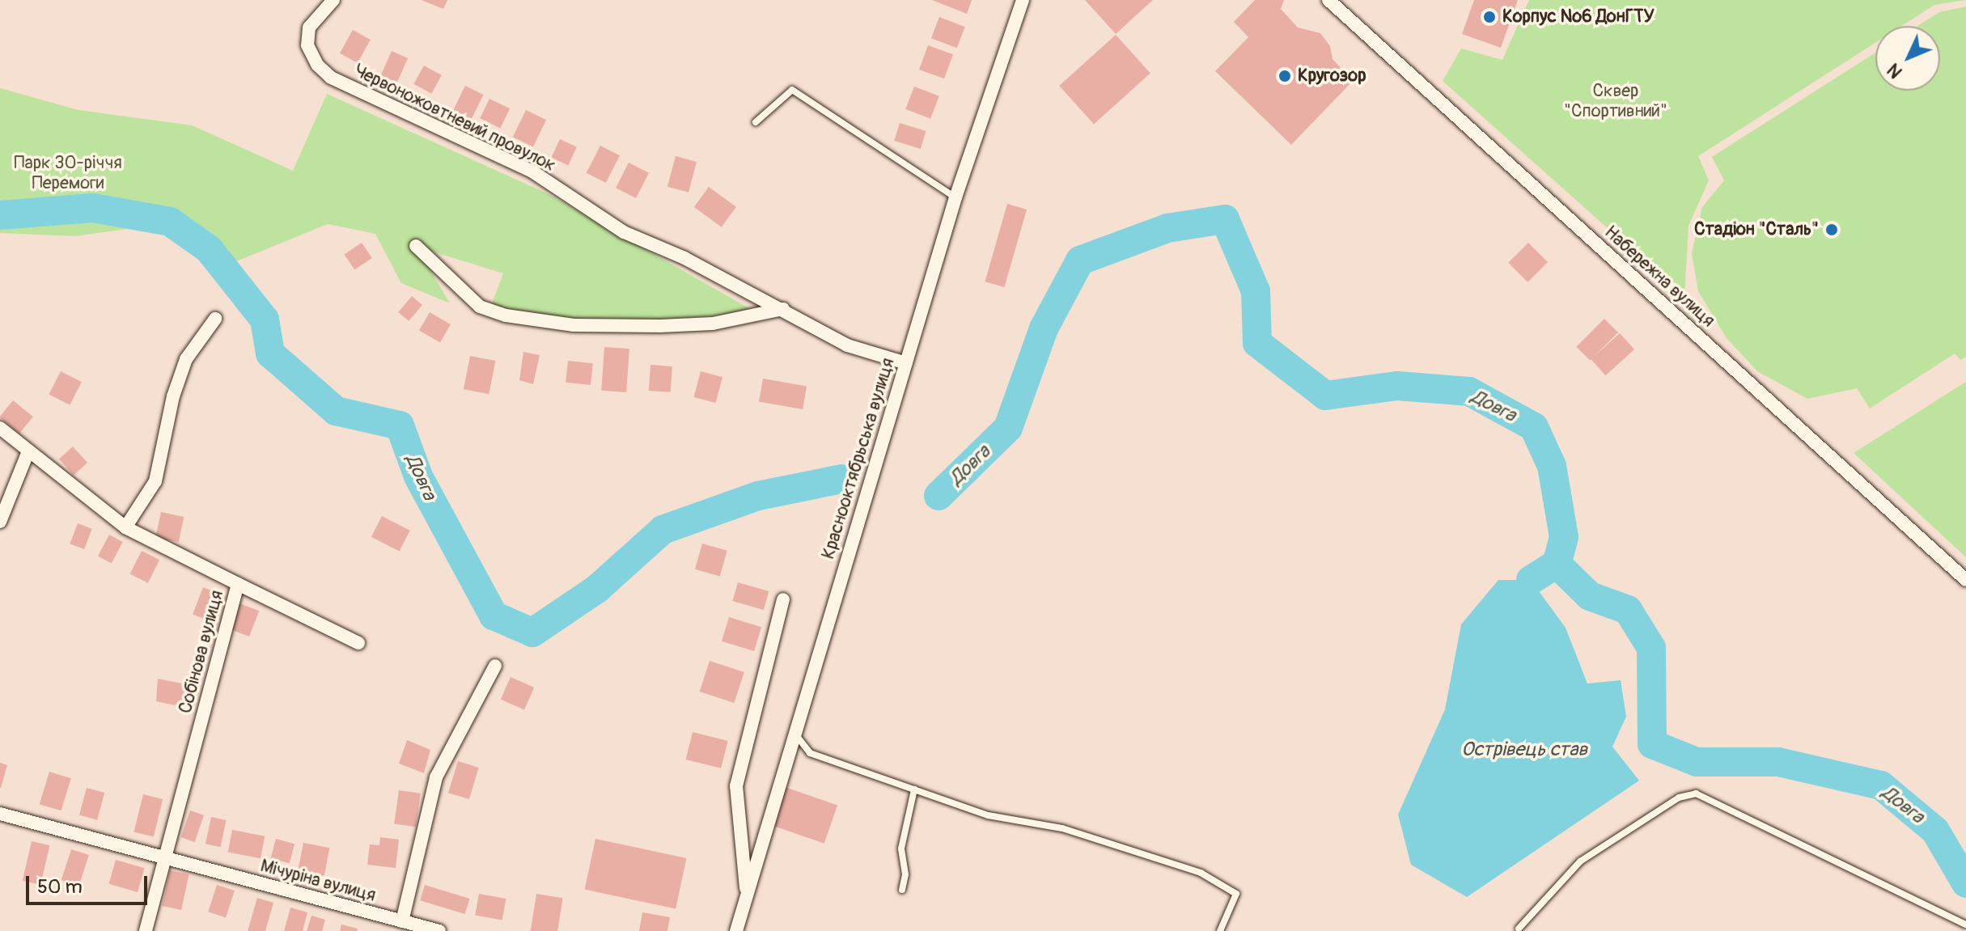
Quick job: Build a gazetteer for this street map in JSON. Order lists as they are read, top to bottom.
{
  "streets": {
    "street": [
      "Червоножовтневий провулок",
      "Набережна вулиця",
      "Краснооктябрьська вулиця",
      "Собінова вулиця",
      "Мічуріна вулиця"
    ]
  },
  "crossings": [
    ["Червоножовтневий провулок", "Краснооктябрьська вулиця"],
    ["Собінова вулиця", "Мічуріна вулиця"]
  ],
  "water": ["Довга", "Острівець став"],
  "parks": ["Сквер \"Спортивний\"", "Парк 30-річчя Перемоги"],
  "places": ["Корпус №6 ДонГТУ", "Кругозор", "Стадіон \"Сталь\""],
  "scale_bar": "50 m",
  "north": "bottom left"
}
